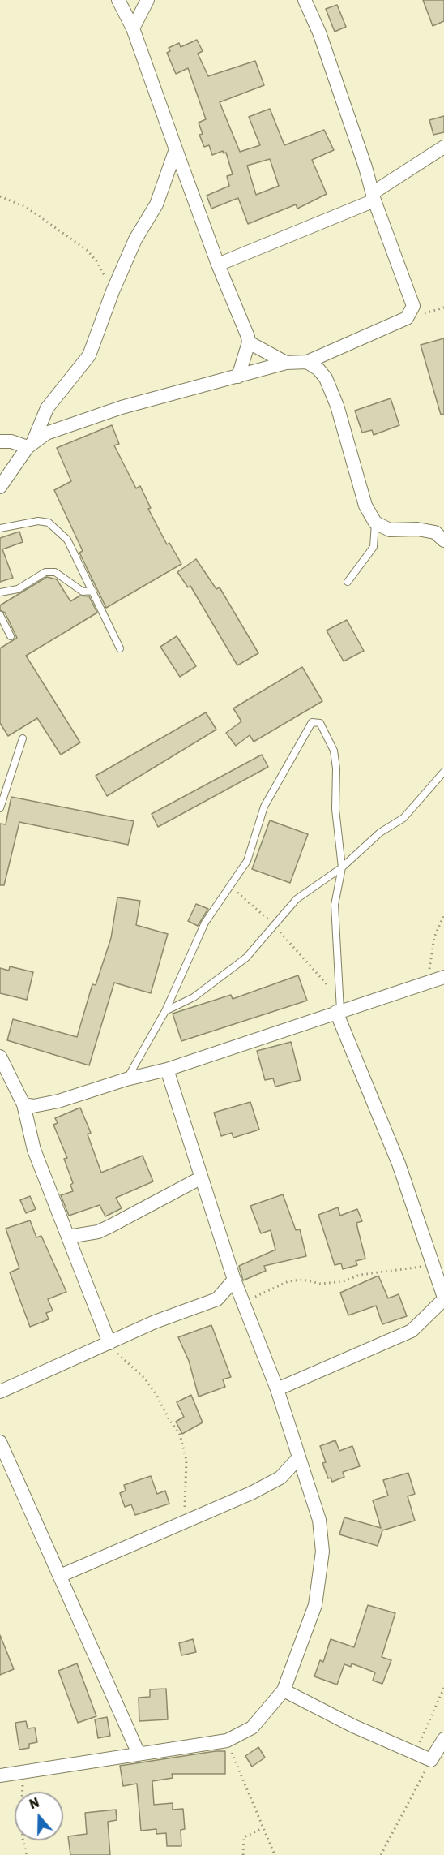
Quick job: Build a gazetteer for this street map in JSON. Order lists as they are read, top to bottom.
{
  "north": "top"
}
